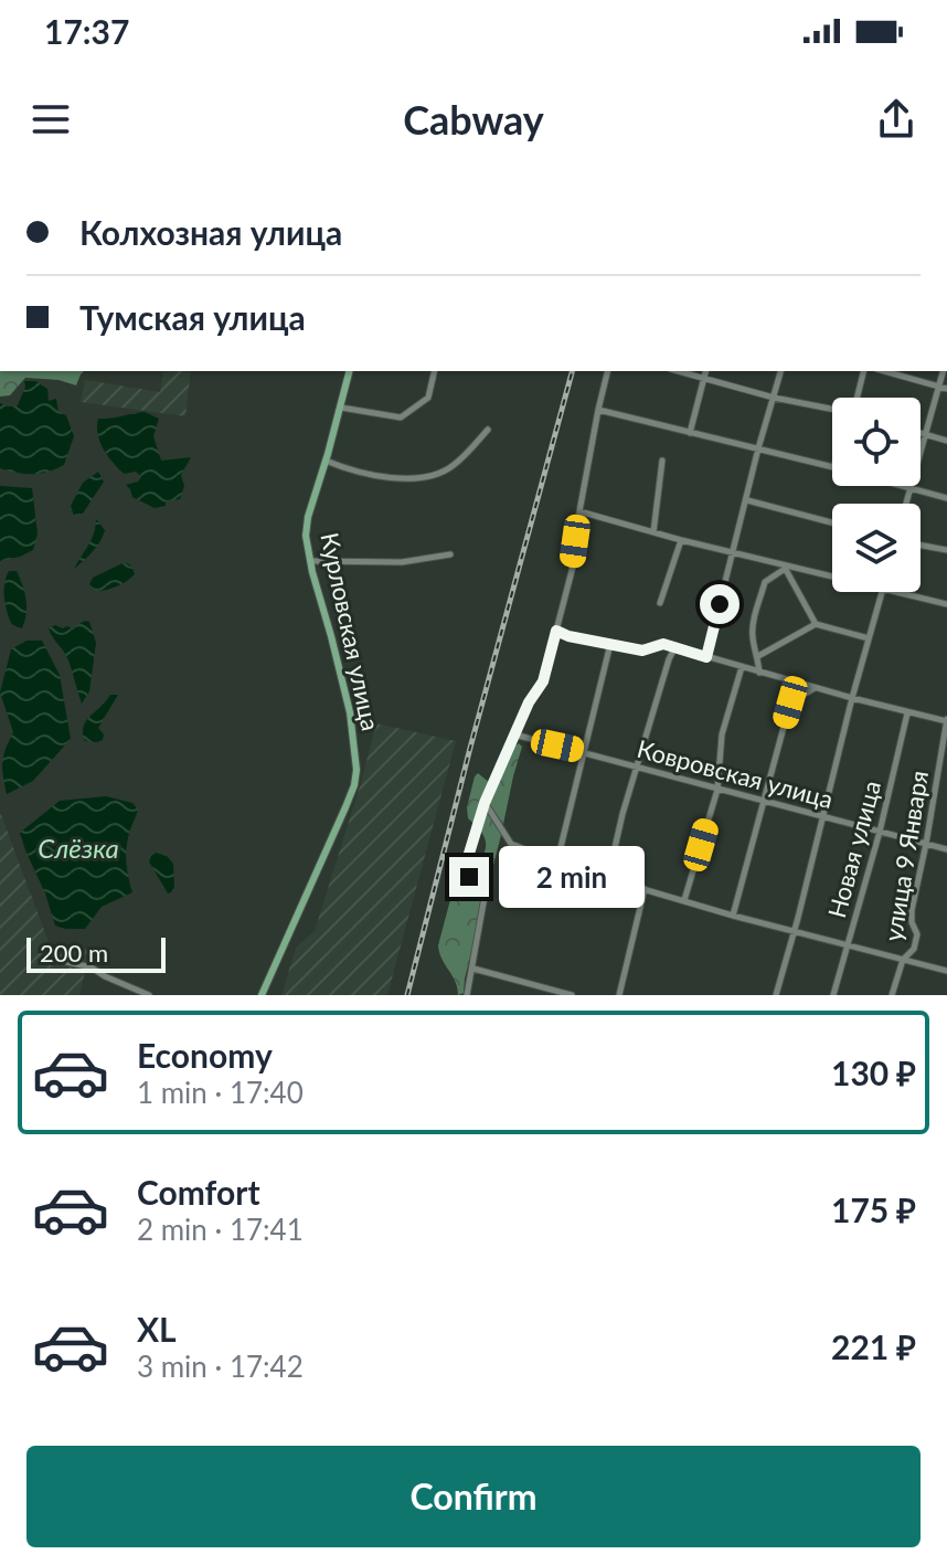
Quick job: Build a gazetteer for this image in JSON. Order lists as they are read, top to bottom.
{
  "streets": {
    "main road": ["Курловская улица"],
    "street": ["Ковровская улица", "Новая улица", "улица 9 Января"]
  },
  "crossings": [
    ["Ковровская улица", "Новая улица"],
    ["Ковровская улица", "улица 9 Января"]
  ],
  "water": ["Слёзка"],
  "scale_bar": "200 m",
  "page": {
    "status": "17:37",
    "header": "Cabway",
    "banner": ["Колхозная улица", "Тумская улица"],
    "bubble": "2 min",
    "scale": "200 m",
    "list": [
      {
        "name": "Economy",
        "note": "1 min · 17:40",
        "value": "130 ₽"
      },
      {
        "name": "Comfort",
        "note": "2 min · 17:41",
        "value": "175 ₽"
      },
      {
        "name": "XL",
        "note": "3 min · 17:42",
        "value": "221 ₽"
      }
    ],
    "buttons": "Confirm"
  }
}
